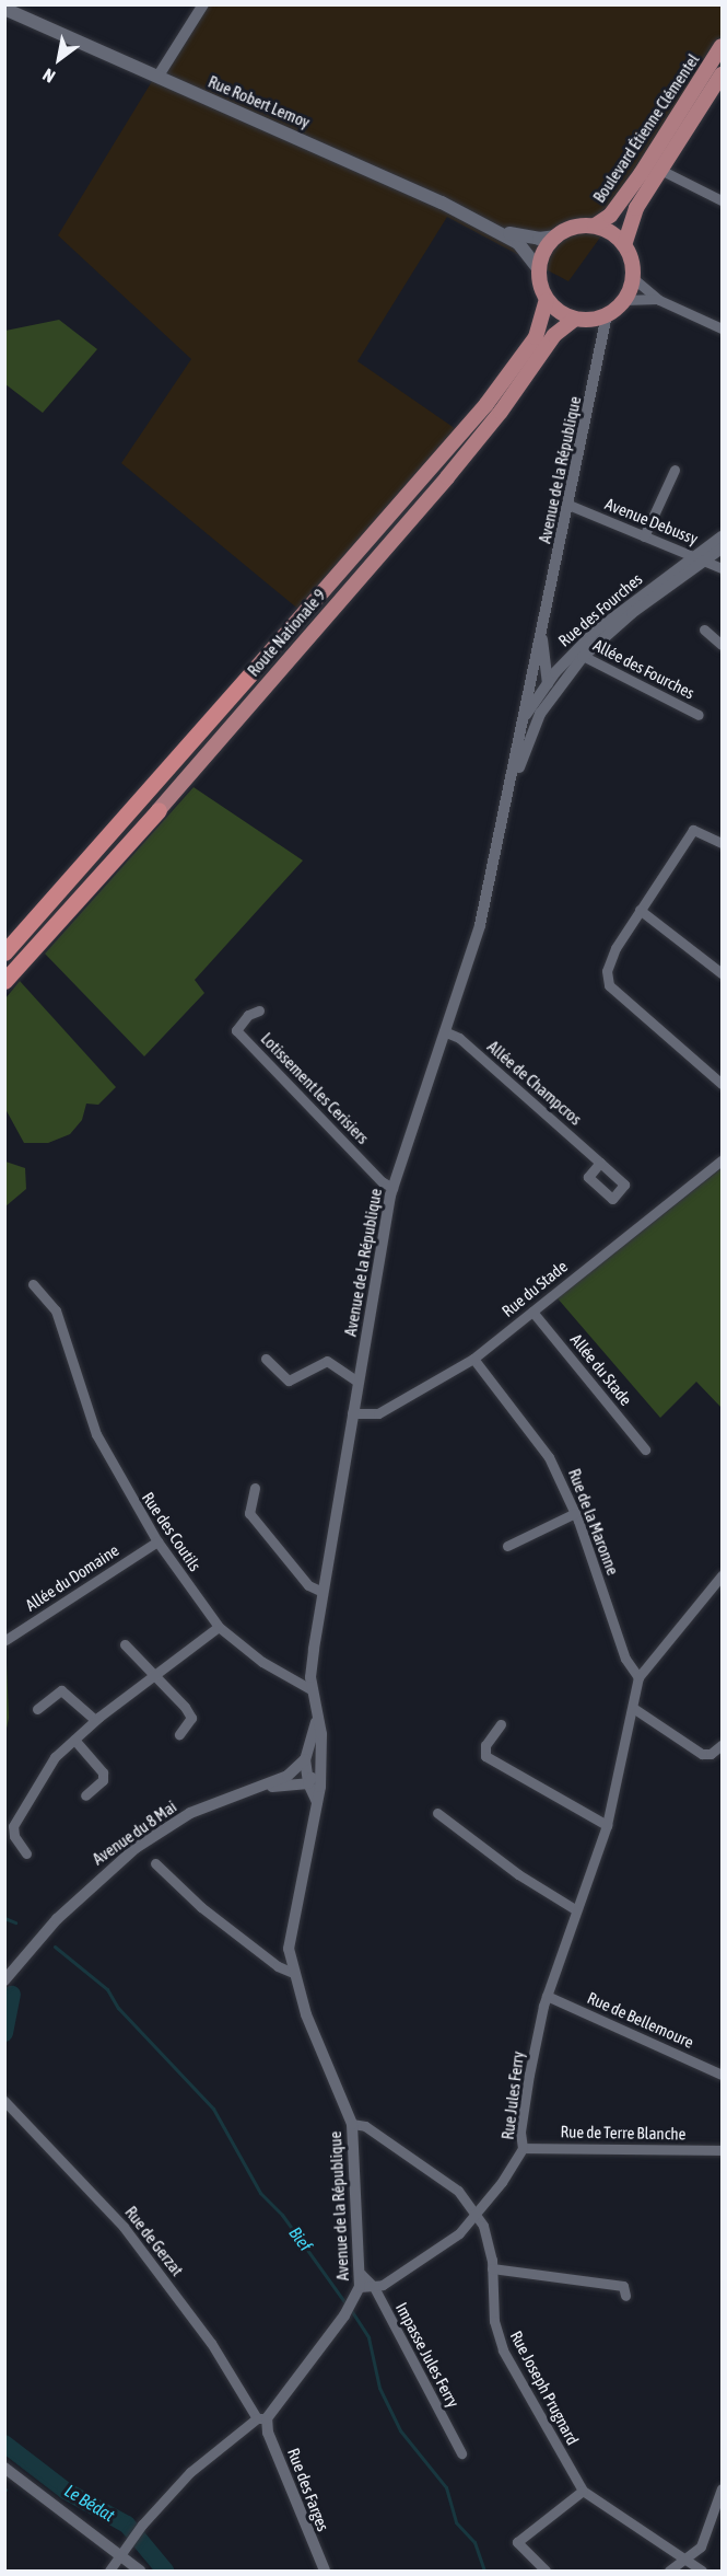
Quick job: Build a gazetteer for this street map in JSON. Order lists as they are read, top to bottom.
{
  "streets": {
    "highway": ["Route Nationale 9"],
    "main road": ["Rue Robert Lemoy", "Boulevard Étienne Clémentel"],
    "street": [
      "Avenue de la République",
      "Avenue Debussy",
      "Rue des Fourches",
      "Allée des Fourches",
      "Allée de Champcros",
      "Lotissement les Cerisiers",
      "Rue du Stade",
      "Allée du Stade",
      "Rue de la Maronne",
      "Rue des Coutils",
      "Allée du Domaine",
      "Avenue du 8 Mai",
      "Rue de Bellemoure",
      "Rue Jules Ferry",
      "Rue de Terre Blanche",
      "Rue de Gerzat",
      "Impasse Jules Ferry",
      "Rue Joseph Prugnard",
      "Rue des Farges"
    ]
  },
  "crossings": [
    ["Rue Robert Lemoy", "Boulevard Étienne Clémentel"],
    ["Rue Robert Lemoy", "Avenue de la République"],
    ["Rue Robert Lemoy", "Route Nationale 9"],
    ["Boulevard Étienne Clémentel", "Avenue de la République"],
    ["Boulevard Étienne Clémentel", "Route Nationale 9"],
    ["Avenue de la République", "Avenue Debussy"],
    ["Avenue de la République", "Rue des Fourches"],
    ["Avenue de la République", "Route Nationale 9"],
    ["Avenue de la République", "Allée de Champcros"],
    ["Avenue de la République", "Lotissement les Cerisiers"],
    ["Avenue de la République", "Rue du Stade"],
    ["Avenue de la République", "Rue des Coutils"],
    ["Avenue de la République", "Avenue du 8 Mai"],
    ["Avenue de la République", "Rue Jules Ferry"],
    ["Avenue de la République", "Rue de Gerzat"],
    ["Avenue de la République", "Impasse Jules Ferry"],
    ["Avenue de la République", "Rue Joseph Prugnard"],
    ["Avenue de la République", "Rue des Farges"],
    ["Avenue Debussy", "Rue des Fourches"],
    ["Rue des Fourches", "Allée des Fourches"],
    ["Rue du Stade", "Allée du Stade"],
    ["Rue du Stade", "Rue de la Maronne"],
    ["Rue de la Maronne", "Rue Jules Ferry"],
    ["Rue des Coutils", "Allée du Domaine"],
    ["Rue de Bellemoure", "Rue Jules Ferry"],
    ["Rue Jules Ferry", "Rue de Terre Blanche"],
    ["Rue Jules Ferry", "Impasse Jules Ferry"],
    ["Rue Jules Ferry", "Rue Joseph Prugnard"],
    ["Rue de Gerzat", "Rue des Farges"]
  ],
  "water": ["Bief", "Le Bédat"],
  "north": "bottom left"
}
